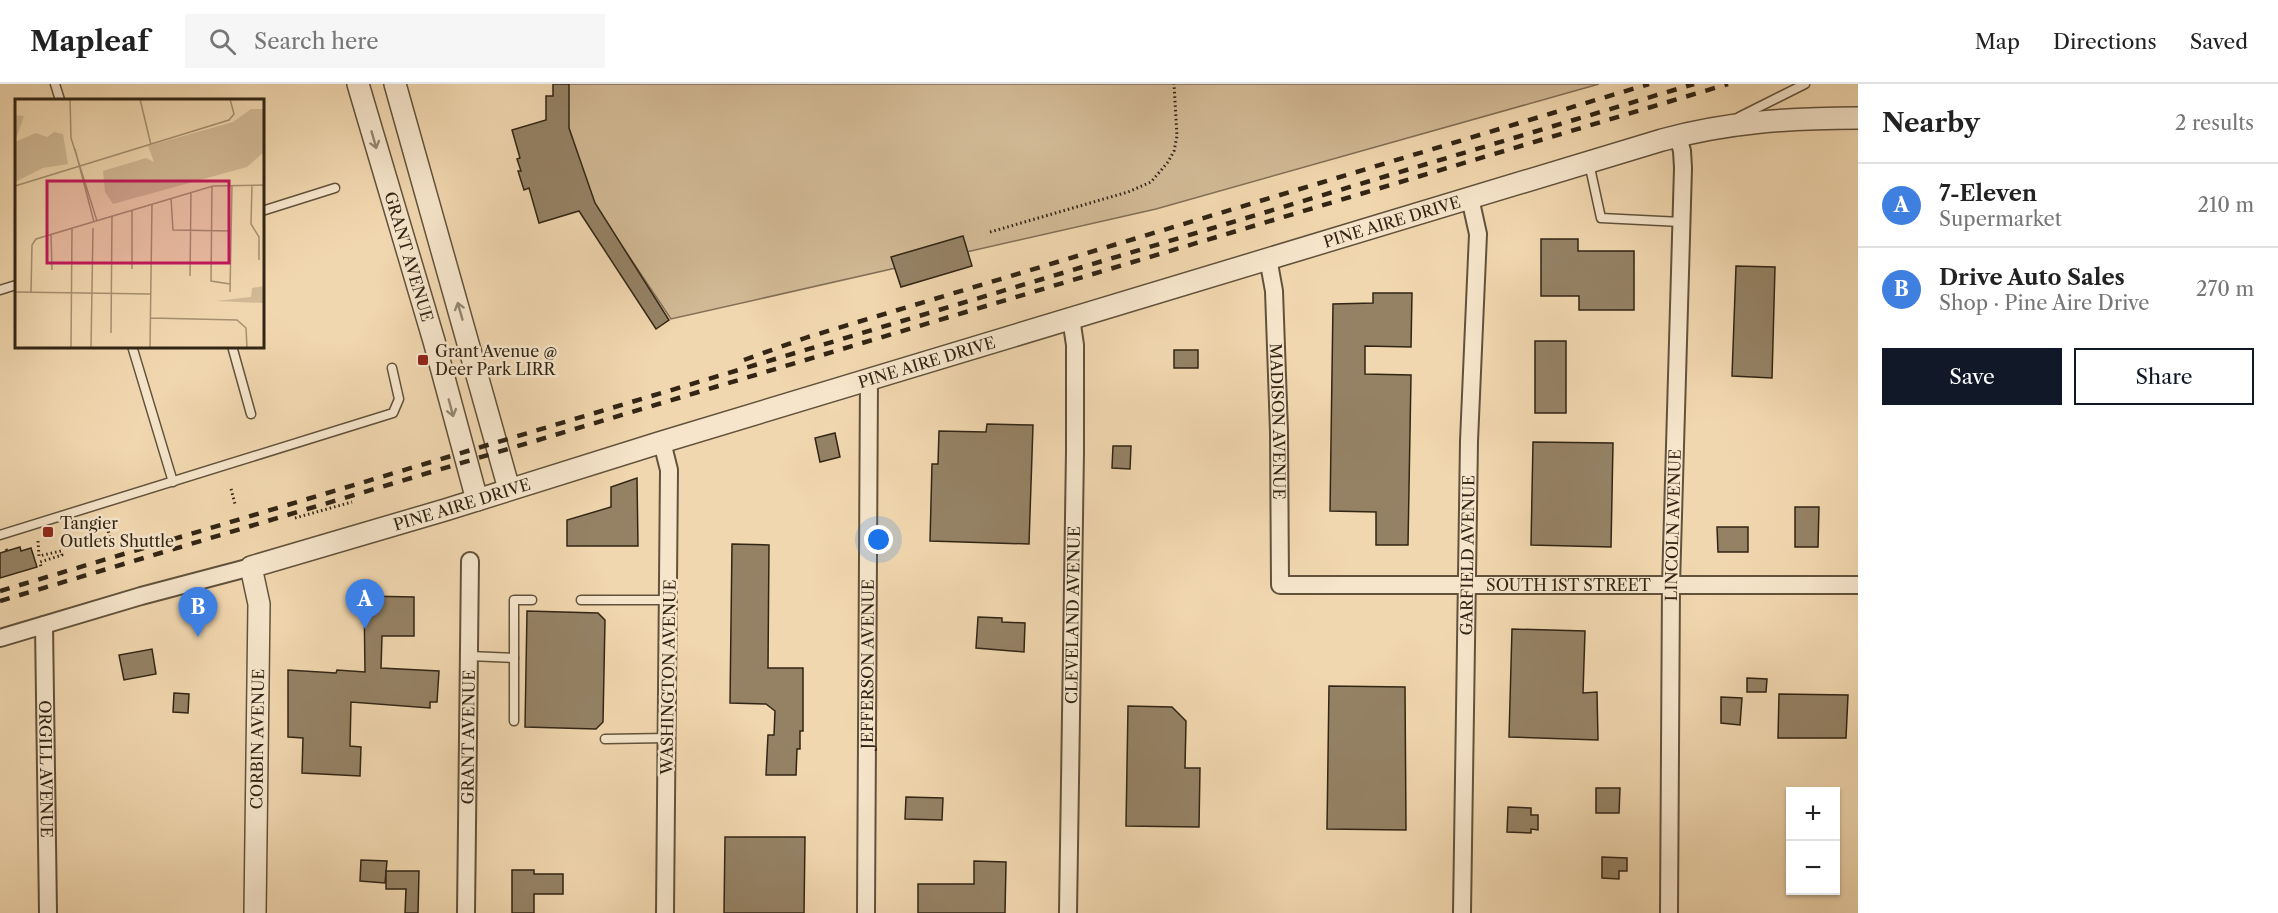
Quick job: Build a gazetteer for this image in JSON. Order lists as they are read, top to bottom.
{
  "streets": {
    "street": [
      "PINE AIRE DRIVE",
      "GRANT AVENUE",
      "MADISON AVENUE",
      "LINCOLN AVENUE",
      "GARFIELD AVENUE",
      "SOUTH 1ST STREET",
      "CLEVELAND AVENUE",
      "JEFFERSON AVENUE",
      "WASHINGTON AVENUE",
      "CORBIN AVENUE",
      "ORGILL AVENUE"
    ]
  },
  "crossings": [
    ["PINE AIRE DRIVE", "GRANT AVENUE"],
    ["PINE AIRE DRIVE", "MADISON AVENUE"],
    ["PINE AIRE DRIVE", "LINCOLN AVENUE"],
    ["PINE AIRE DRIVE", "GARFIELD AVENUE"],
    ["PINE AIRE DRIVE", "CLEVELAND AVENUE"],
    ["PINE AIRE DRIVE", "JEFFERSON AVENUE"],
    ["PINE AIRE DRIVE", "WASHINGTON AVENUE"],
    ["PINE AIRE DRIVE", "CORBIN AVENUE"],
    ["PINE AIRE DRIVE", "ORGILL AVENUE"],
    ["MADISON AVENUE", "SOUTH 1ST STREET"],
    ["LINCOLN AVENUE", "SOUTH 1ST STREET"],
    ["GARFIELD AVENUE", "SOUTH 1ST STREET"]
  ],
  "places": {
    "transit": ["Grant Avenue @ Deer Park LIRR", "Tangier Outlets Shuttle"]
  },
  "page": {
    "header": "Mapleaf",
    "search": "Search here",
    "nav": ["Map", "Directions", "Saved"],
    "heading": ["Nearby", "2 results"],
    "list": [
      {
        "mark": "A",
        "name": "7-Eleven",
        "note": "Supermarket",
        "value": "210 m"
      },
      {
        "mark": "B",
        "name": "Drive Auto Sales",
        "note": "Shop · Pine Aire Drive",
        "value": "270 m"
      }
    ],
    "buttons": ["Save", "Share"],
    "pins": ["A", "B"],
    "map_buttons": ["+", "−"]
  }
}
